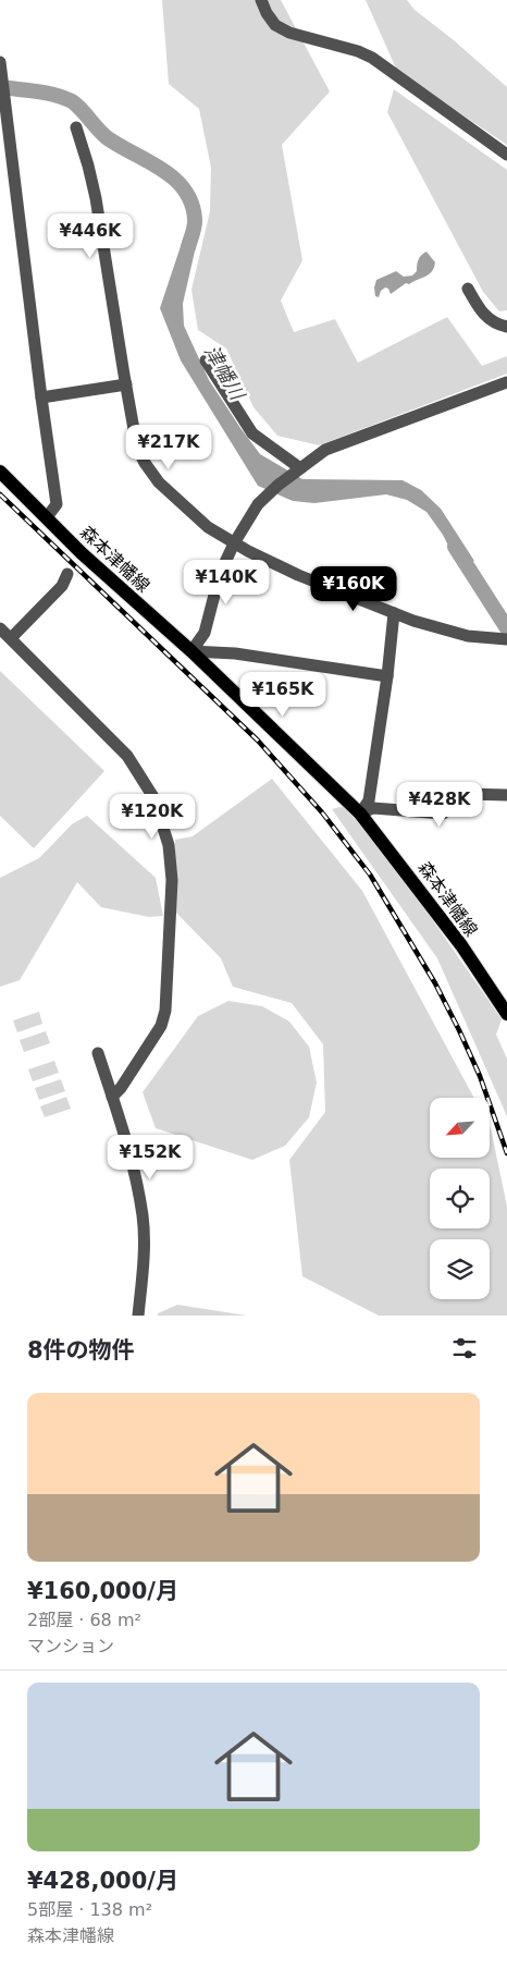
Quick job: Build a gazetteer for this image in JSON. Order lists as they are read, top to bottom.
{
  "streets": {
    "main road": ["森本津幡線"]
  },
  "water": ["津幡川"],
  "north": "bottom left",
  "page": {
    "price": [
      "¥446K",
      "¥217K",
      "¥140K",
      "¥160K",
      "¥165K",
      "¥428K",
      "¥120K",
      "¥152K"
    ],
    "heading": "8件の物件",
    "list": [
      {
        "name": "¥160,000/月",
        "note": "2部屋 · 68 m² · マンション"
      },
      {
        "name": "¥428,000/月",
        "note": "5部屋 · 138 m² · 森本津幡線"
      }
    ]
  }
}
